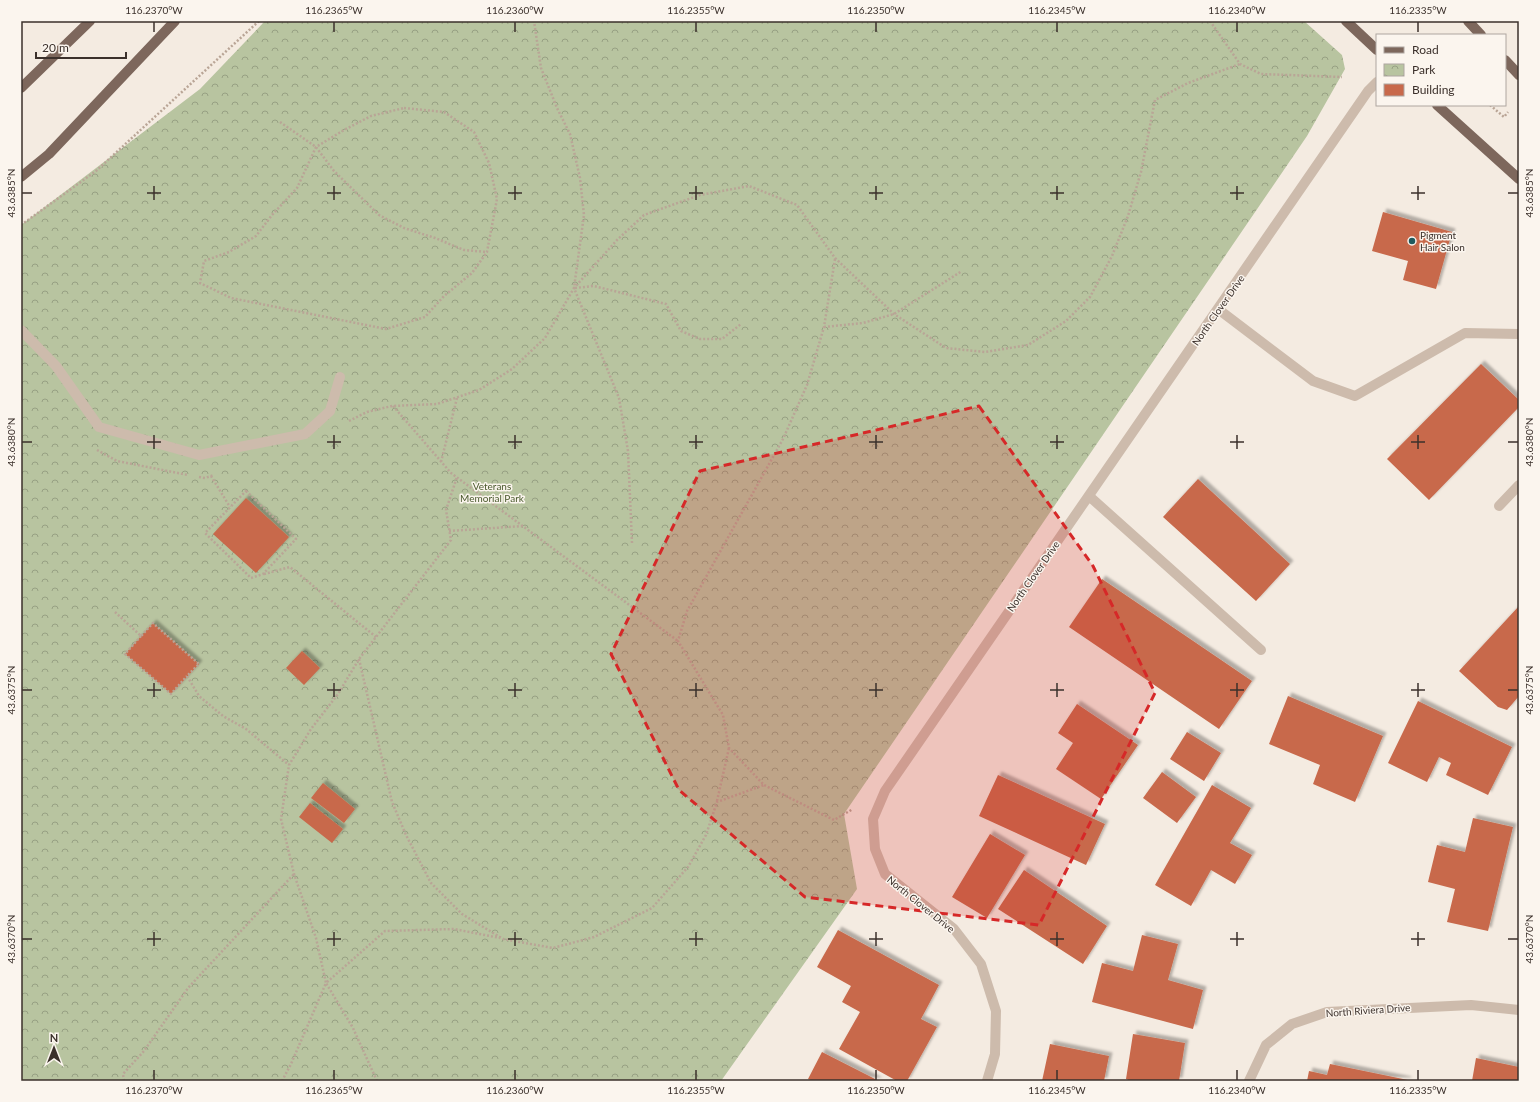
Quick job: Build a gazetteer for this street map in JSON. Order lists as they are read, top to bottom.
{
  "streets": {
    "street": ["North Clover Drive", "North Riviera Drive"]
  },
  "parks": ["Veterans Memorial Park"],
  "places": ["Pigment Hair Salon"],
  "legend": ["Road", "Park", "Building"],
  "scale_bar": "20 m",
  "north": "top",
  "coordinates": [
    "116.2370°W",
    "116.2365°W",
    "116.2360°W",
    "116.2355°W",
    "116.2350°W",
    "116.2345°W",
    "116.2340°W",
    "116.2335°W",
    "43.6385°N",
    "43.6380°N",
    "43.6375°N",
    "43.6370°N"
  ]
}
